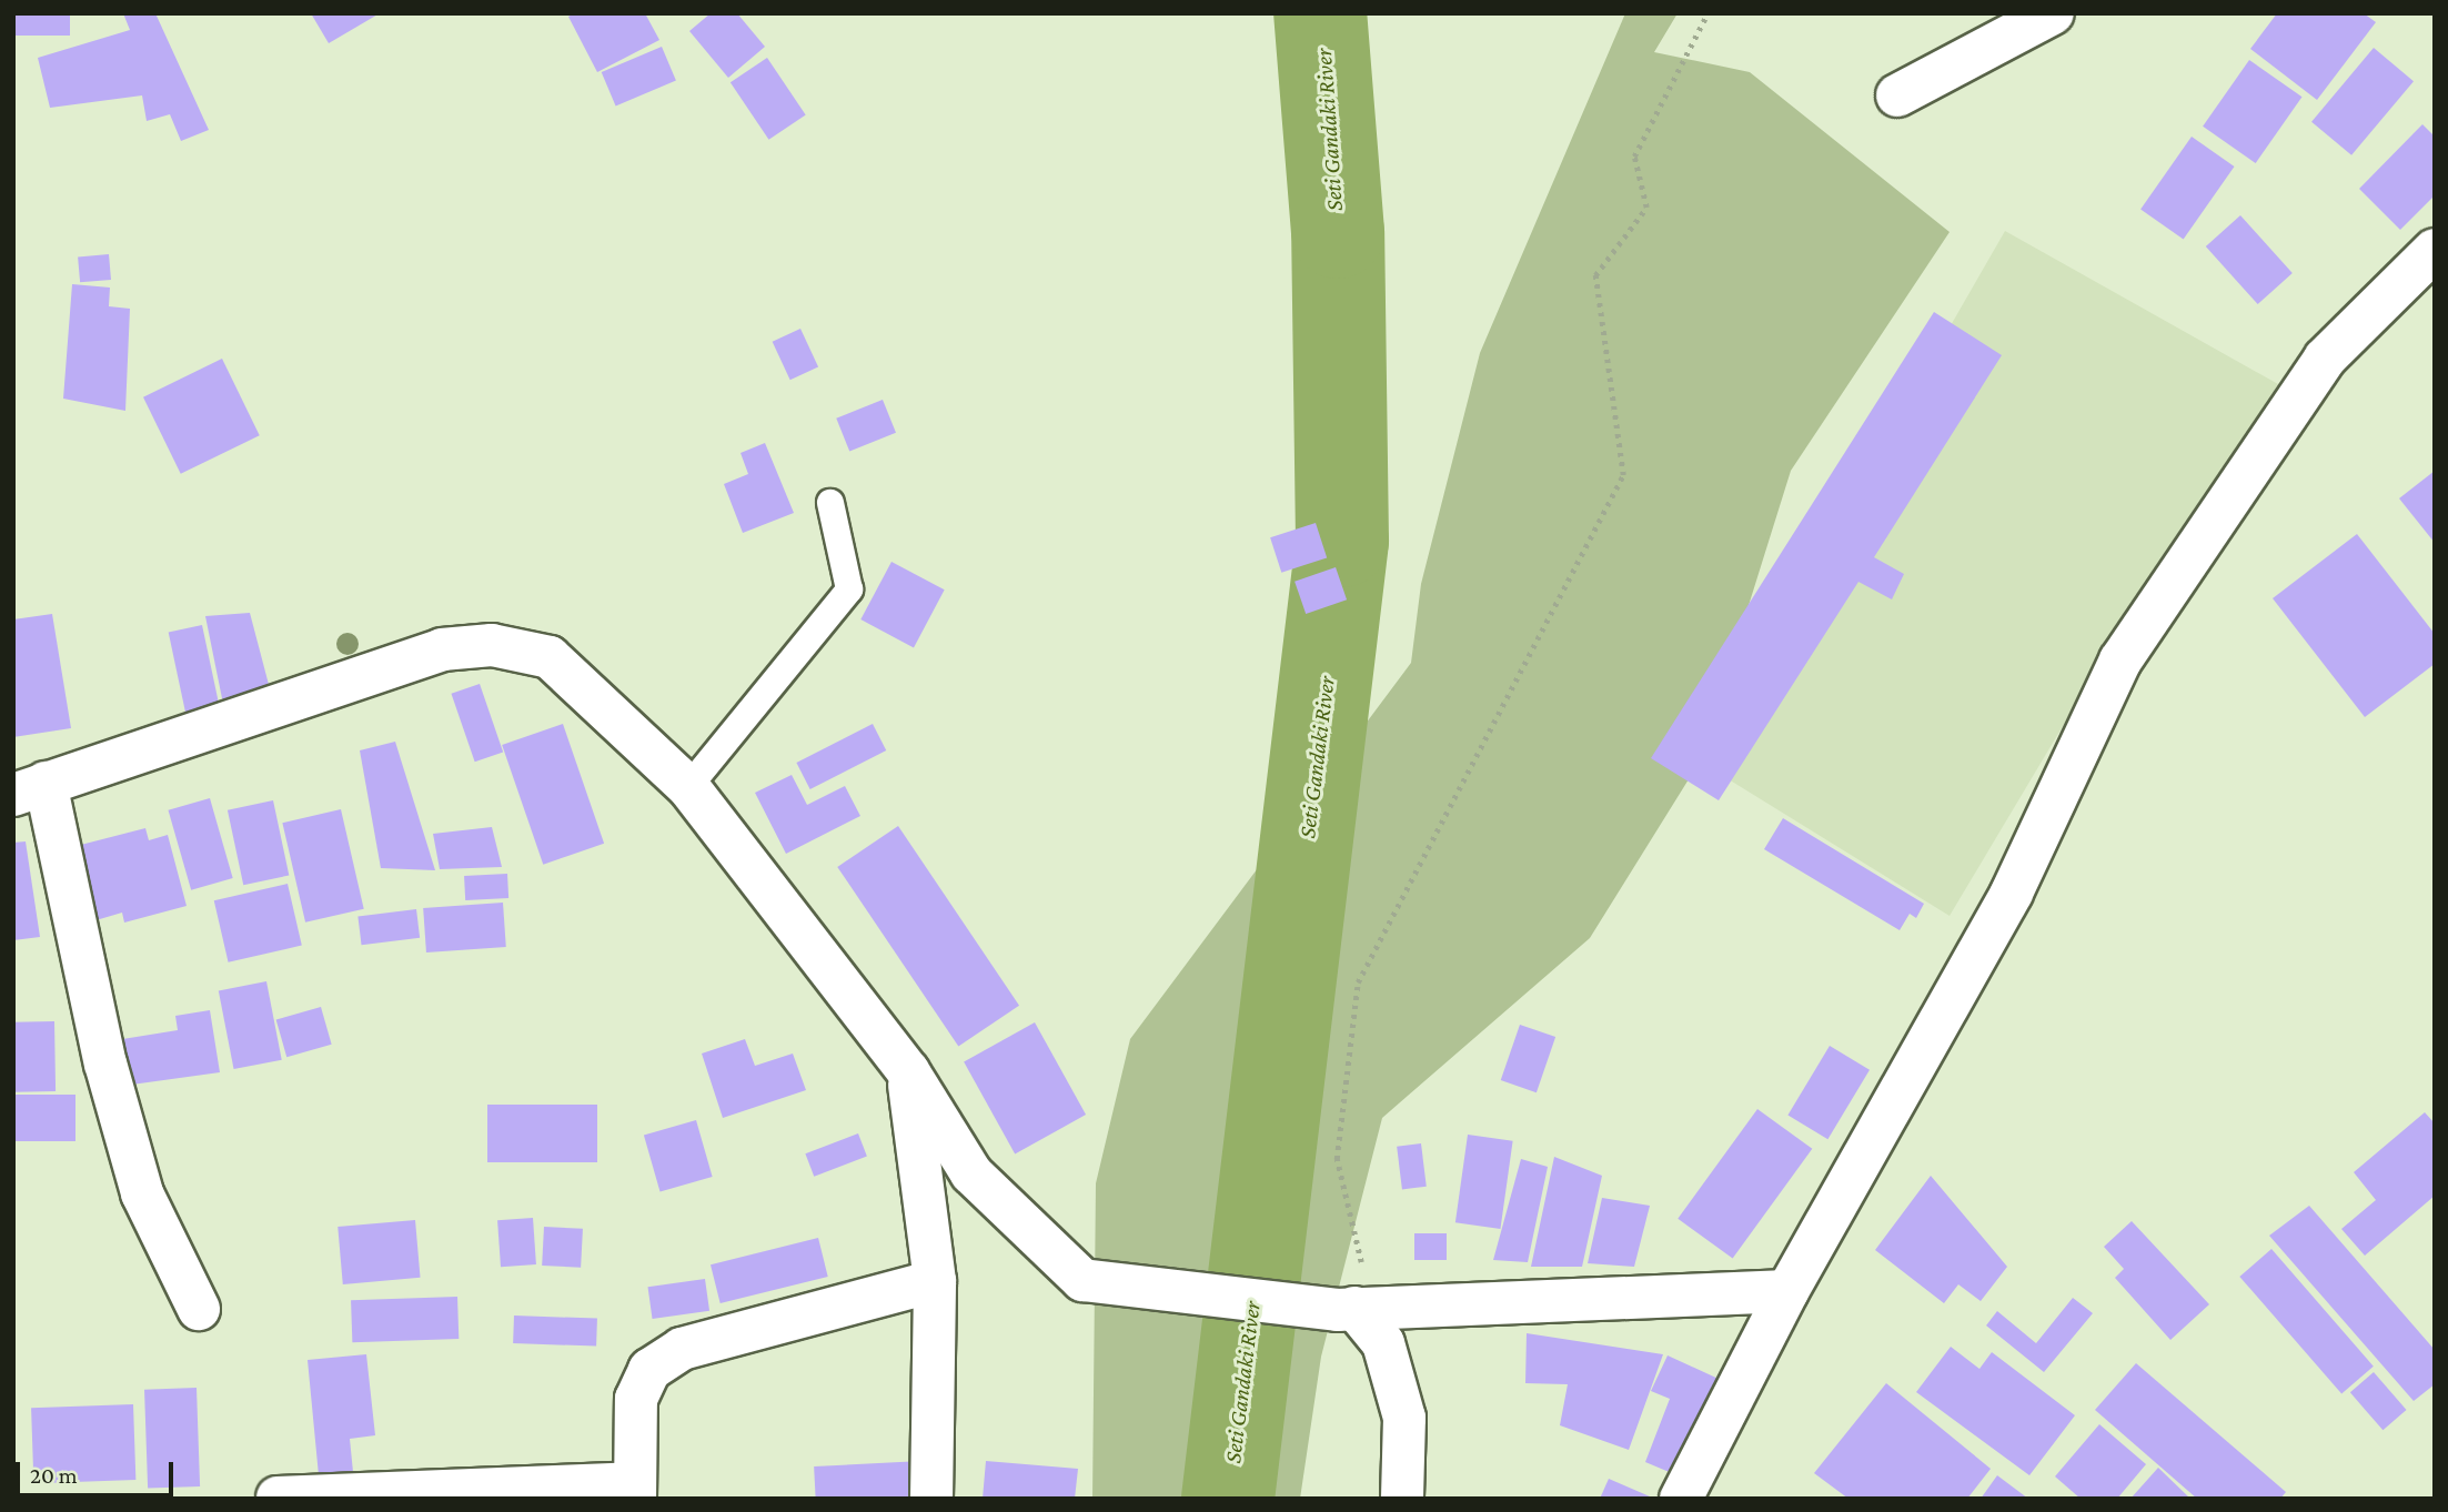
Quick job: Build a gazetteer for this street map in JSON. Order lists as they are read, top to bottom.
{
  "water": ["Seti Gandaki River"],
  "scale_bar": "20 m"
}
